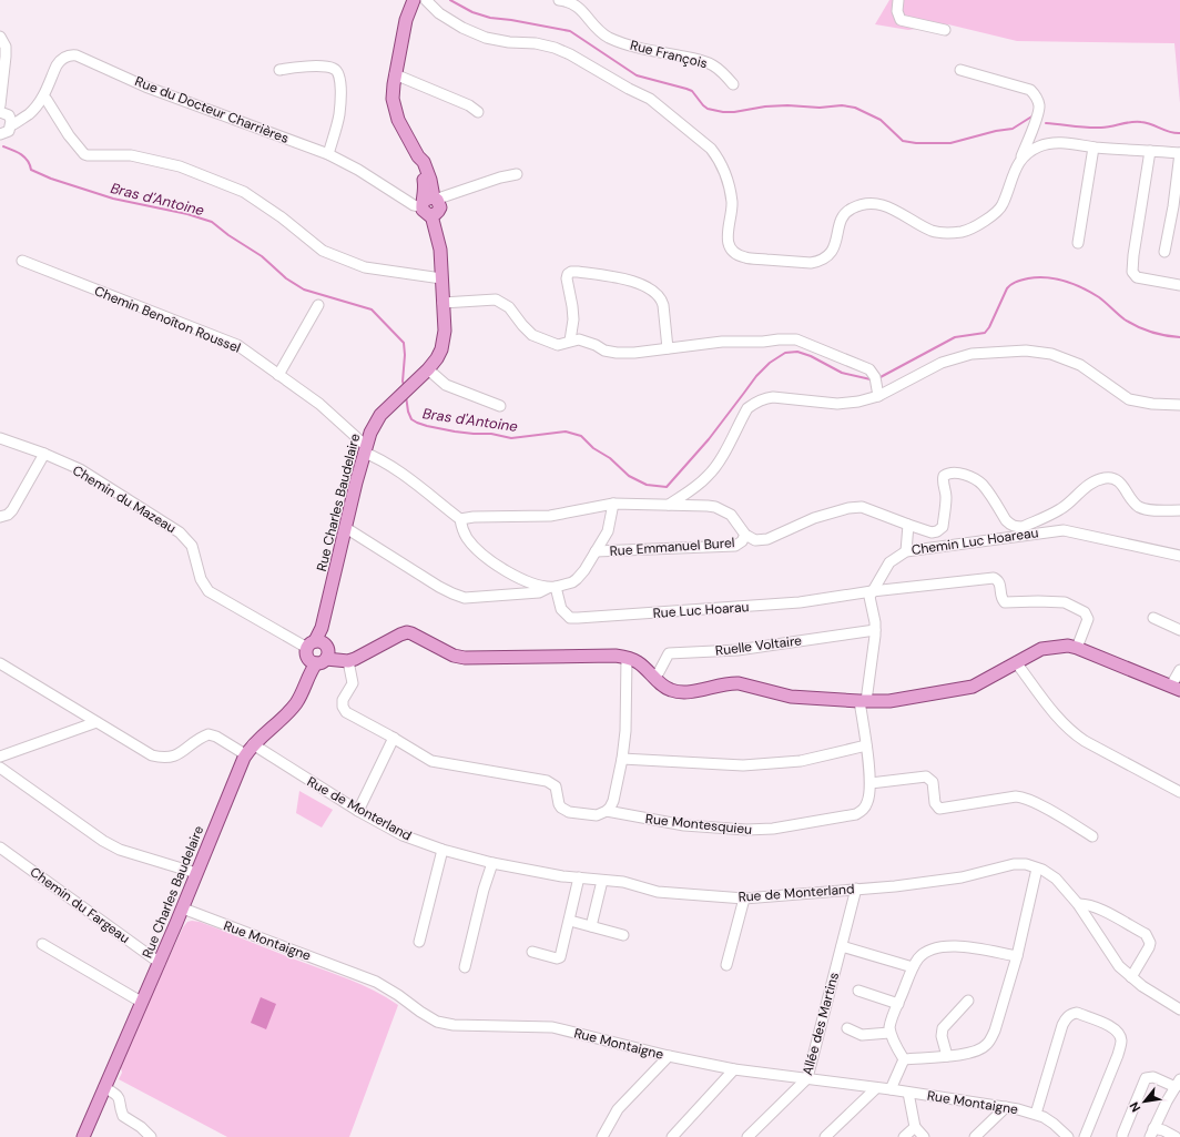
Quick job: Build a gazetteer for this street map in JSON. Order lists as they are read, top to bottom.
{
  "streets": {
    "main road": ["Rue Charles Baudelaire"],
    "street": [
      "Rue François",
      "Rue du Docteur Charrières",
      "Chemin Benoîton Roussel",
      "Chemin du Mazeau",
      "Chemin Luc Hoareau",
      "Rue Emmanuel Burel",
      "Rue Luc Hoarau",
      "Ruelle Voltaire",
      "Rue de Monterland",
      "Rue Montesquieu",
      "Chemin du Fargeau",
      "Rue Montaigne",
      "Allée des Martins"
    ]
  },
  "crossings": [
    ["Rue du Docteur Charrières", "Rue Charles Baudelaire"],
    ["Chemin Benoîton Roussel", "Rue Charles Baudelaire"],
    ["Chemin Benoîton Roussel", "Rue Emmanuel Burel"],
    ["Chemin du Mazeau", "Rue Charles Baudelaire"],
    ["Chemin du Mazeau", "Rue Montesquieu"],
    ["Rue Charles Baudelaire", "Rue de Monterland"],
    ["Rue Charles Baudelaire", "Rue Montesquieu"],
    ["Rue Charles Baudelaire", "Chemin du Fargeau"],
    ["Rue Charles Baudelaire", "Rue Montaigne"],
    ["Chemin Luc Hoareau", "Rue Luc Hoarau"],
    ["Rue de Monterland", "Allée des Martins"],
    ["Rue Montaigne", "Allée des Martins"]
  ],
  "water": ["Bras d'Antoine"],
  "north": "bottom left"
}
